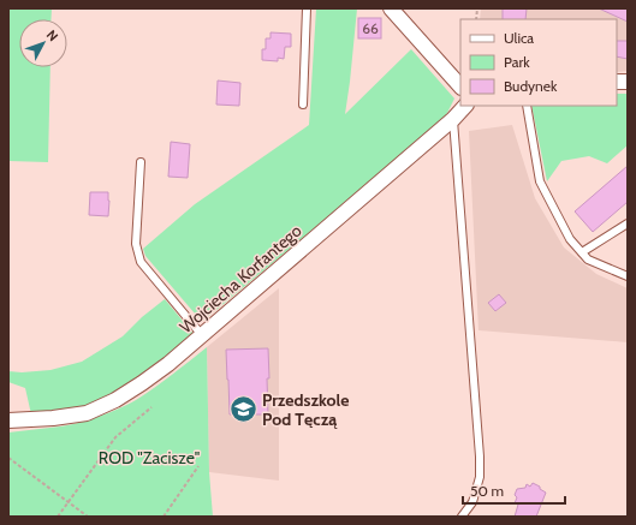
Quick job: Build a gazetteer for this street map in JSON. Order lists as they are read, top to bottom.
{
  "streets": {
    "street": ["Wojciecha Korfantego"]
  },
  "parks": ["ROD \"Zacisze\""],
  "places": {
    "school or university": ["Przedszkole Pod Tęczą"]
  },
  "house_numbers": ["66"],
  "legend": ["Ulica", "Park", "Budynek"],
  "scale_bar": "50 m",
  "north": "top right"
}
